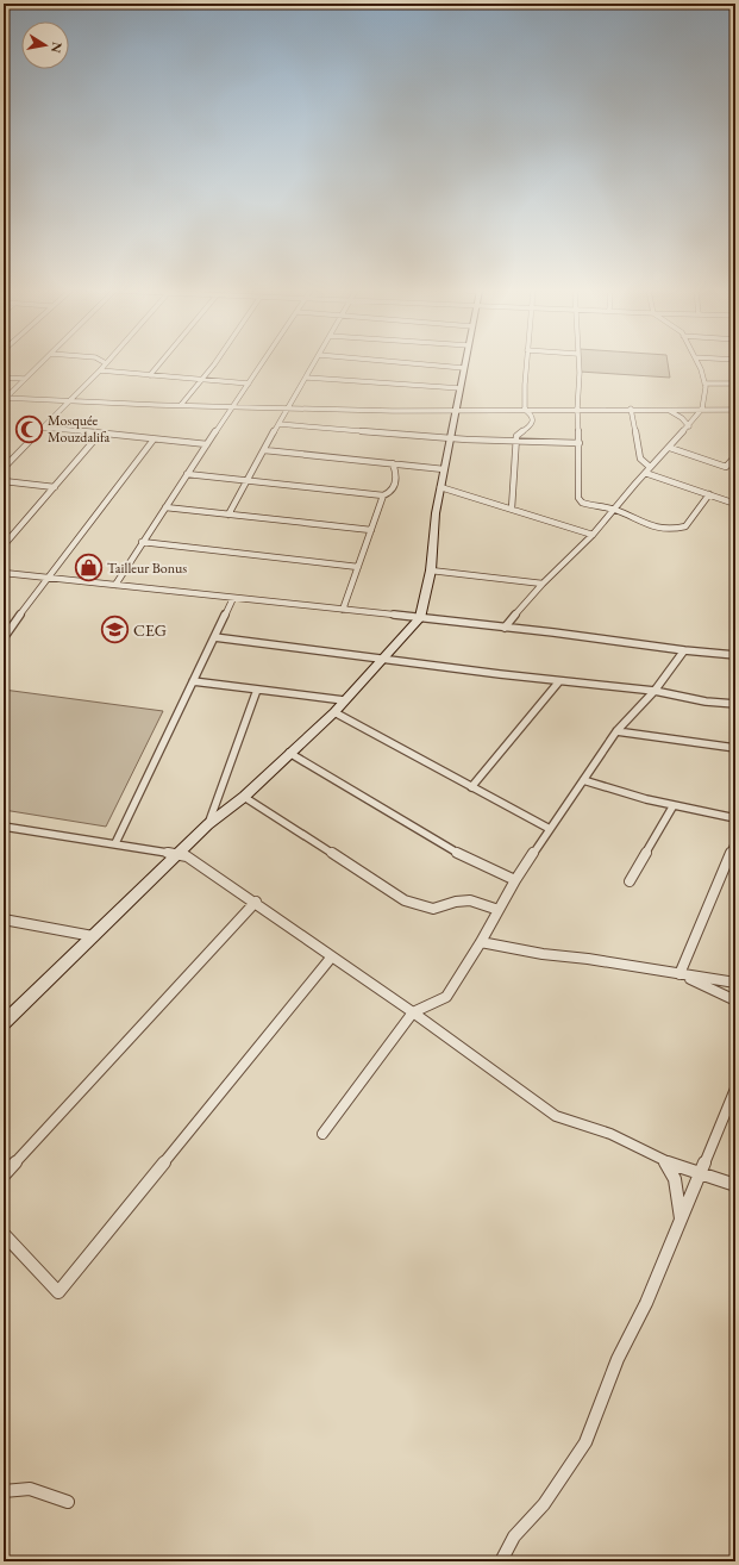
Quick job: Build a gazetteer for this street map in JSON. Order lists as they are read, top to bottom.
{
  "places": {
    "mosque": ["Mosquée Mouzdalifa"],
    "shop": ["Tailleur Bonus"],
    "school or university": ["CEG"]
  },
  "north": "right"
}
